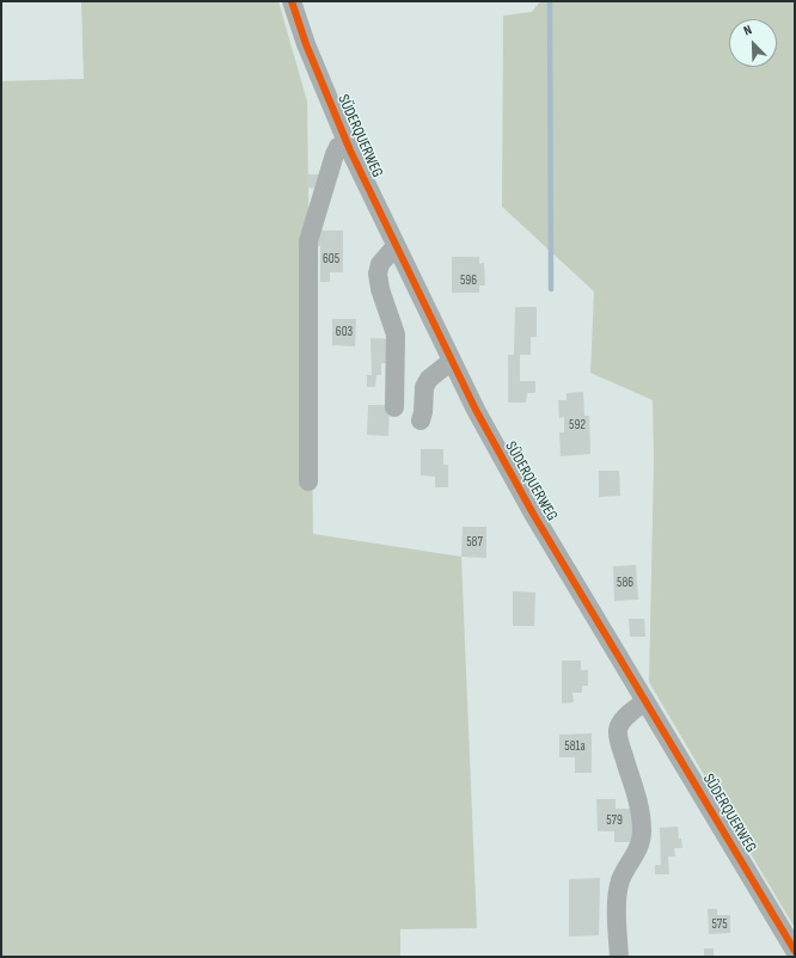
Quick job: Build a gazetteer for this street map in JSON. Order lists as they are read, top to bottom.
{
  "streets": {
    "street": ["SÜDERQUERWEG"]
  },
  "house_numbers": [
    "605",
    "596",
    "603",
    "592",
    "587",
    "586",
    "581a",
    "579",
    "575"
  ],
  "north": "top left"
}
